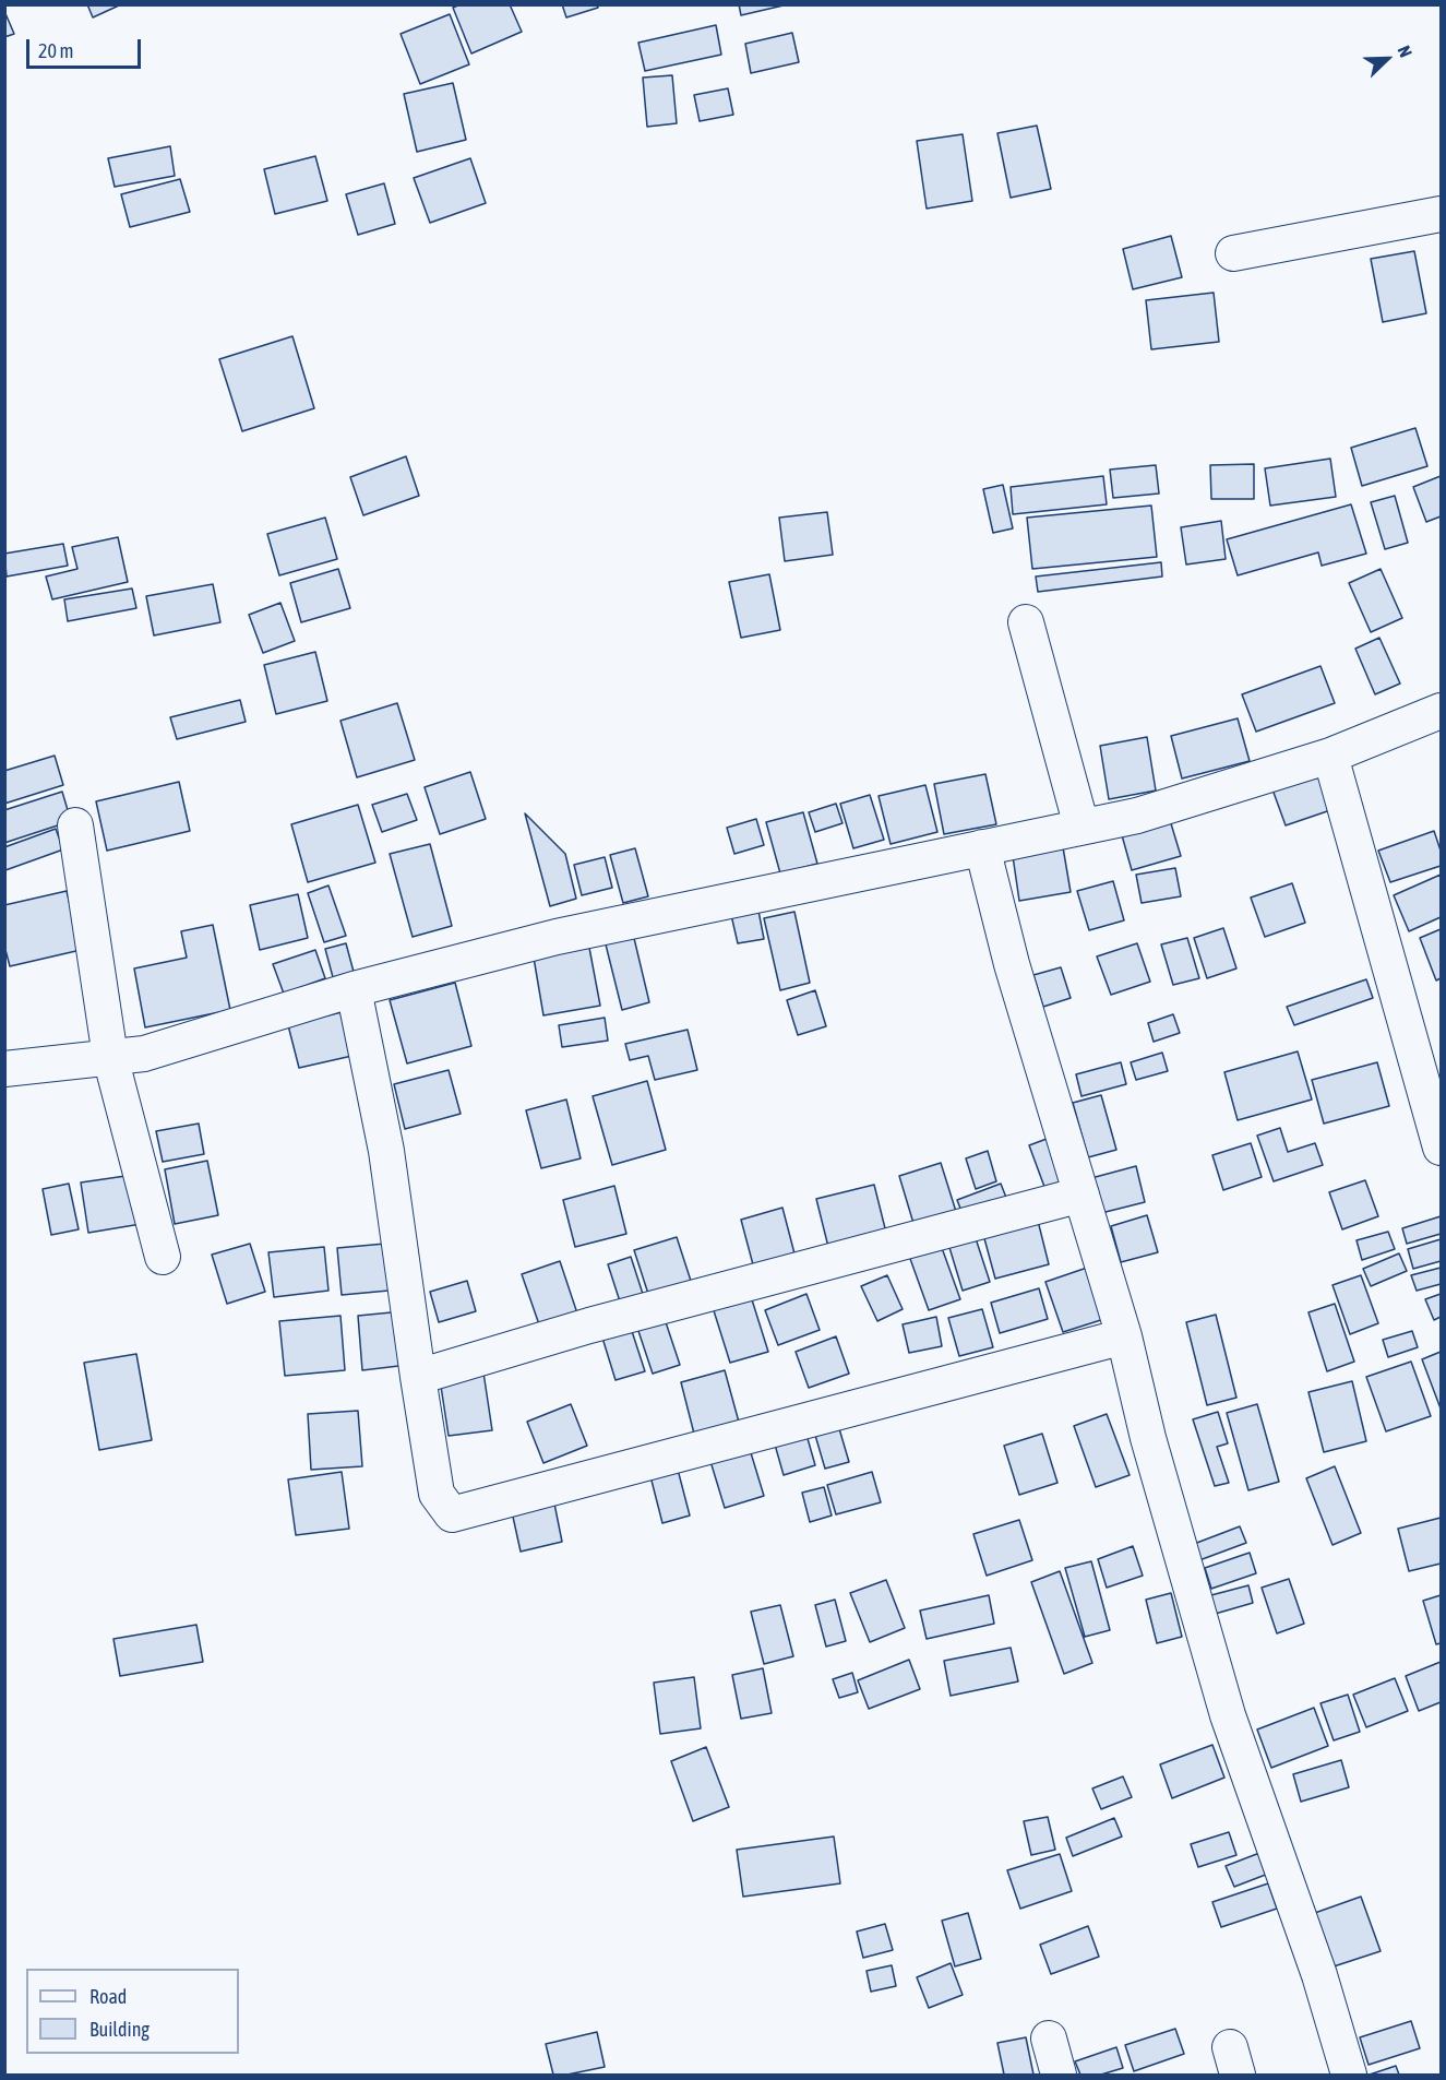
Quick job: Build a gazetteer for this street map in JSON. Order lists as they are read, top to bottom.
{
  "legend": ["Road", "Building"],
  "scale_bar": "20 m",
  "north": "top right"
}
